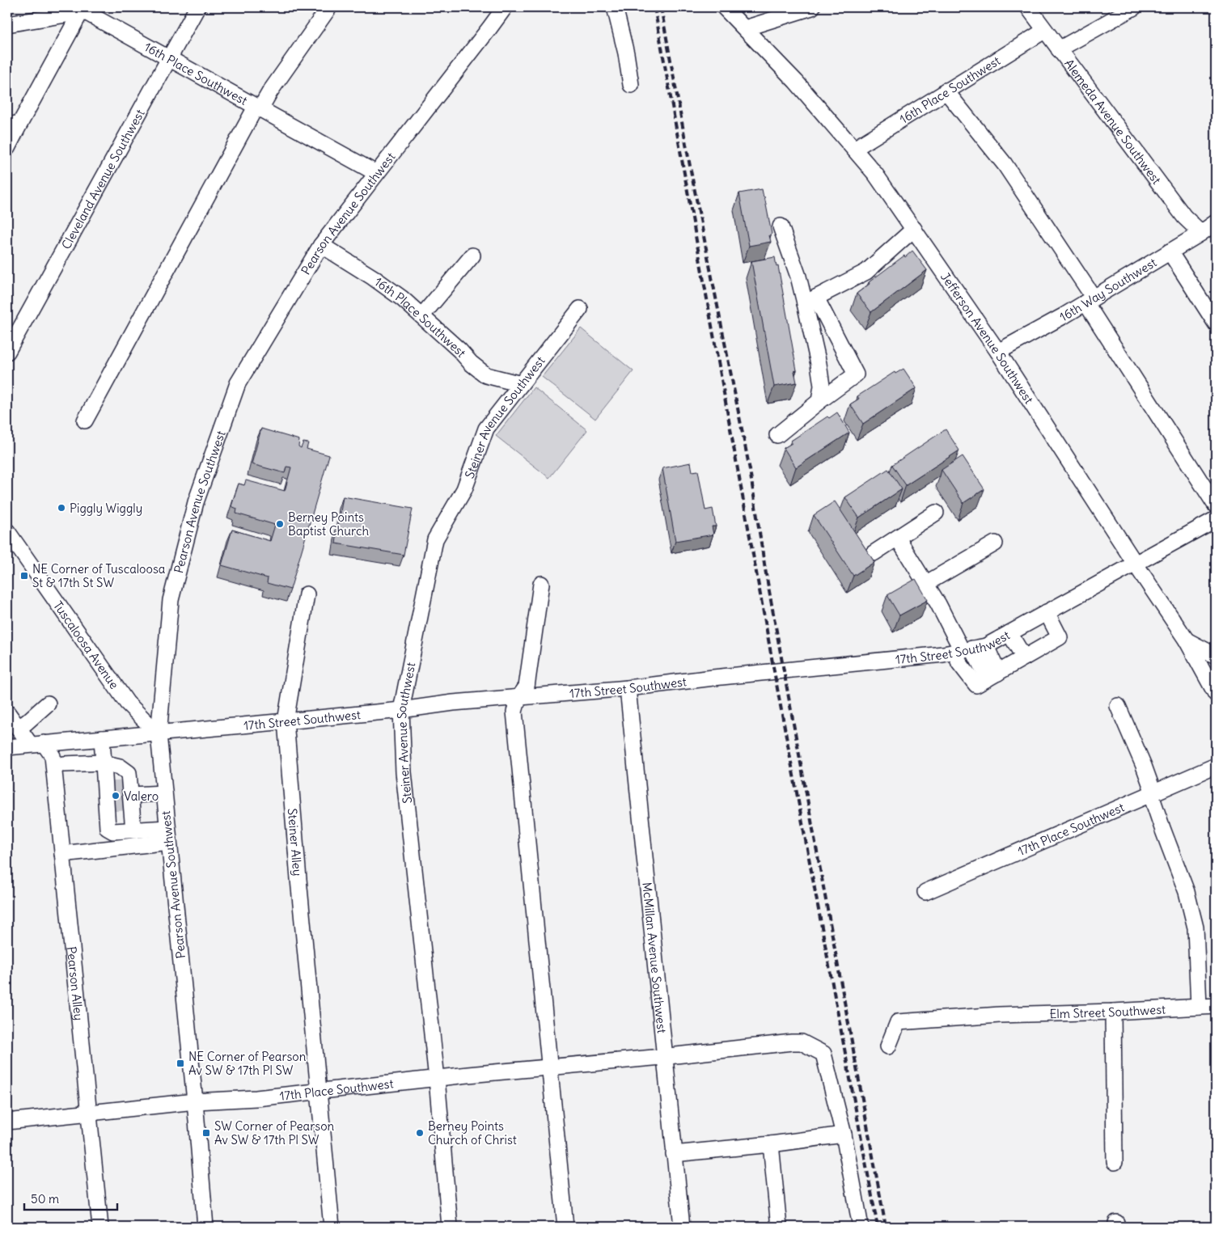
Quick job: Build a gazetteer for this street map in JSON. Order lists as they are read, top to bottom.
{
  "streets": {
    "street": [
      "16th Place Southwest",
      "Alemeda Avenue Southwest",
      "Cleveland Avenue Southwest",
      "Pearson Avenue Southwest",
      "16th Way Southwest",
      "Jefferson Avenue Southwest",
      "Steiner Avenue Southwest",
      "Tuscaloosa Avenue",
      "17th Street Southwest",
      "17th Place Southwest",
      "Steiner Alley",
      "McMillan Avenue Southwest",
      "Pearson Alley",
      "Elm Street Southwest"
    ]
  },
  "crossings": [
    ["16th Place Southwest", "Alemeda Avenue Southwest"],
    ["16th Place Southwest", "Cleveland Avenue Southwest"],
    ["16th Place Southwest", "Pearson Avenue Southwest"],
    ["16th Place Southwest", "Jefferson Avenue Southwest"],
    ["16th Place Southwest", "Steiner Avenue Southwest"],
    ["Alemeda Avenue Southwest", "16th Way Southwest"],
    ["Pearson Avenue Southwest", "Tuscaloosa Avenue"],
    ["Pearson Avenue Southwest", "17th Street Southwest"],
    ["Pearson Avenue Southwest", "17th Place Southwest"],
    ["16th Way Southwest", "Jefferson Avenue Southwest"],
    ["Jefferson Avenue Southwest", "17th Street Southwest"],
    ["Steiner Avenue Southwest", "17th Street Southwest"],
    ["Steiner Avenue Southwest", "17th Place Southwest"],
    ["Tuscaloosa Avenue", "17th Street Southwest"],
    ["17th Street Southwest", "Steiner Alley"],
    ["17th Street Southwest", "McMillan Avenue Southwest"],
    ["17th Street Southwest", "Pearson Alley"],
    ["17th Place Southwest", "Steiner Alley"],
    ["17th Place Southwest", "McMillan Avenue Southwest"],
    ["17th Place Southwest", "Pearson Alley"]
  ],
  "places": {
    "other": [
      "Piggly Wiggly",
      "Berney Points Baptist Church",
      "Valero",
      "Berney Points Church of Christ"
    ],
    "transit": ["NE Corner of Tuscaloosa St & 17th St SW", "NE Corner of Pearson Av SW & 17th Pl SW", "SW Corner of Pearson Av SW & 17th Pl SW"]
  },
  "scale_bar": "50 m"
}
